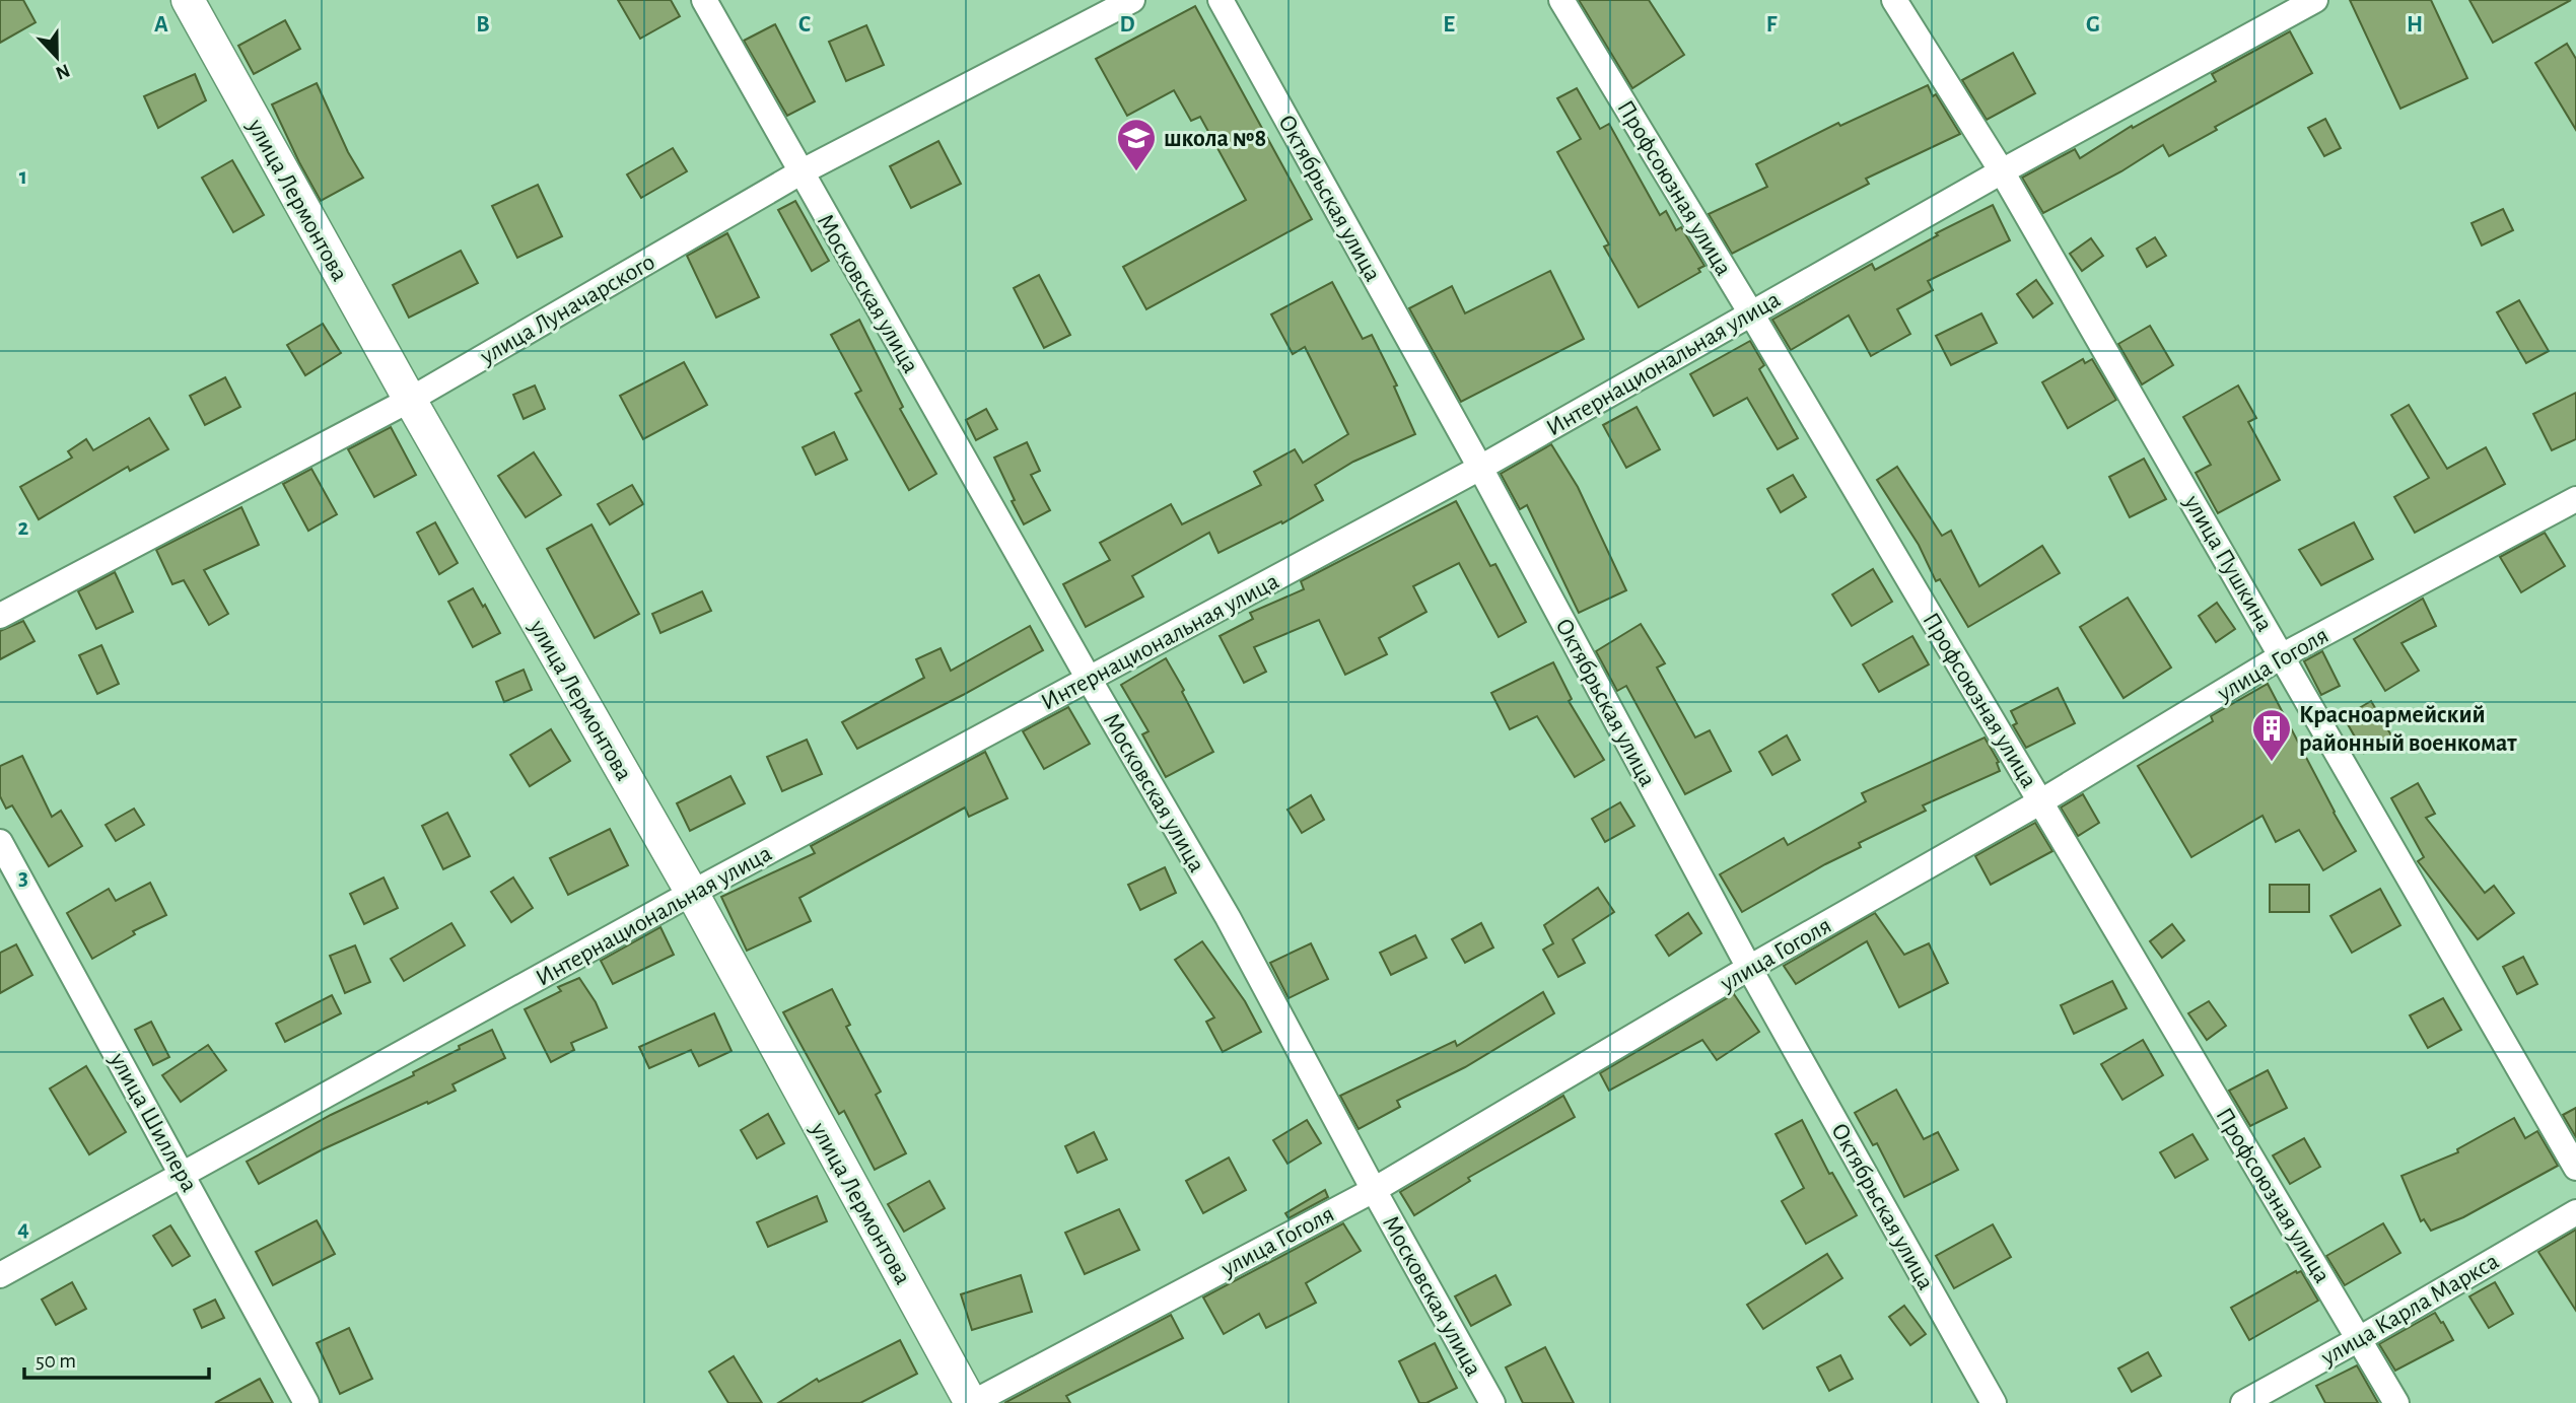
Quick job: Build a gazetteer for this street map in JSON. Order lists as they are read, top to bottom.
{
  "streets": {
    "street": [
      "Профсоюзная улица",
      "Октябрьская улица",
      "улица Лермонтова",
      "Московская улица",
      "улица Луначарского",
      "Интернациональная улица",
      "улица Пушкина",
      "улица Гоголя",
      "улица Шиллера",
      "улица Карла Маркса"
    ]
  },
  "crossings": [
    ["Профсоюзная улица", "Интернациональная улица"],
    ["Профсоюзная улица", "улица Гоголя"],
    ["Профсоюзная улица", "улица Карла Маркса"],
    ["Октябрьская улица", "Интернациональная улица"],
    ["Октябрьская улица", "улица Гоголя"],
    ["улица Лермонтова", "улица Луначарского"],
    ["улица Лермонтова", "Интернациональная улица"],
    ["улица Лермонтова", "улица Гоголя"],
    ["Московская улица", "улица Луначарского"],
    ["Московская улица", "Интернациональная улица"],
    ["Московская улица", "улица Гоголя"],
    ["Интернациональная улица", "улица Пушкина"],
    ["Интернациональная улица", "улица Шиллера"],
    ["улица Пушкина", "улица Гоголя"]
  ],
  "places": {
    "school or university": ["школа №8"],
    "building": ["Красноармейский районный военкомат"]
  },
  "scale_bar": "50 m",
  "north": "bottom",
  "grid": {
    "columns": [
      "A",
      "B",
      "C",
      "D",
      "E",
      "F",
      "G",
      "H"
    ],
    "rows": [
      "1",
      "2",
      "3",
      "4"
    ]
  }
}
